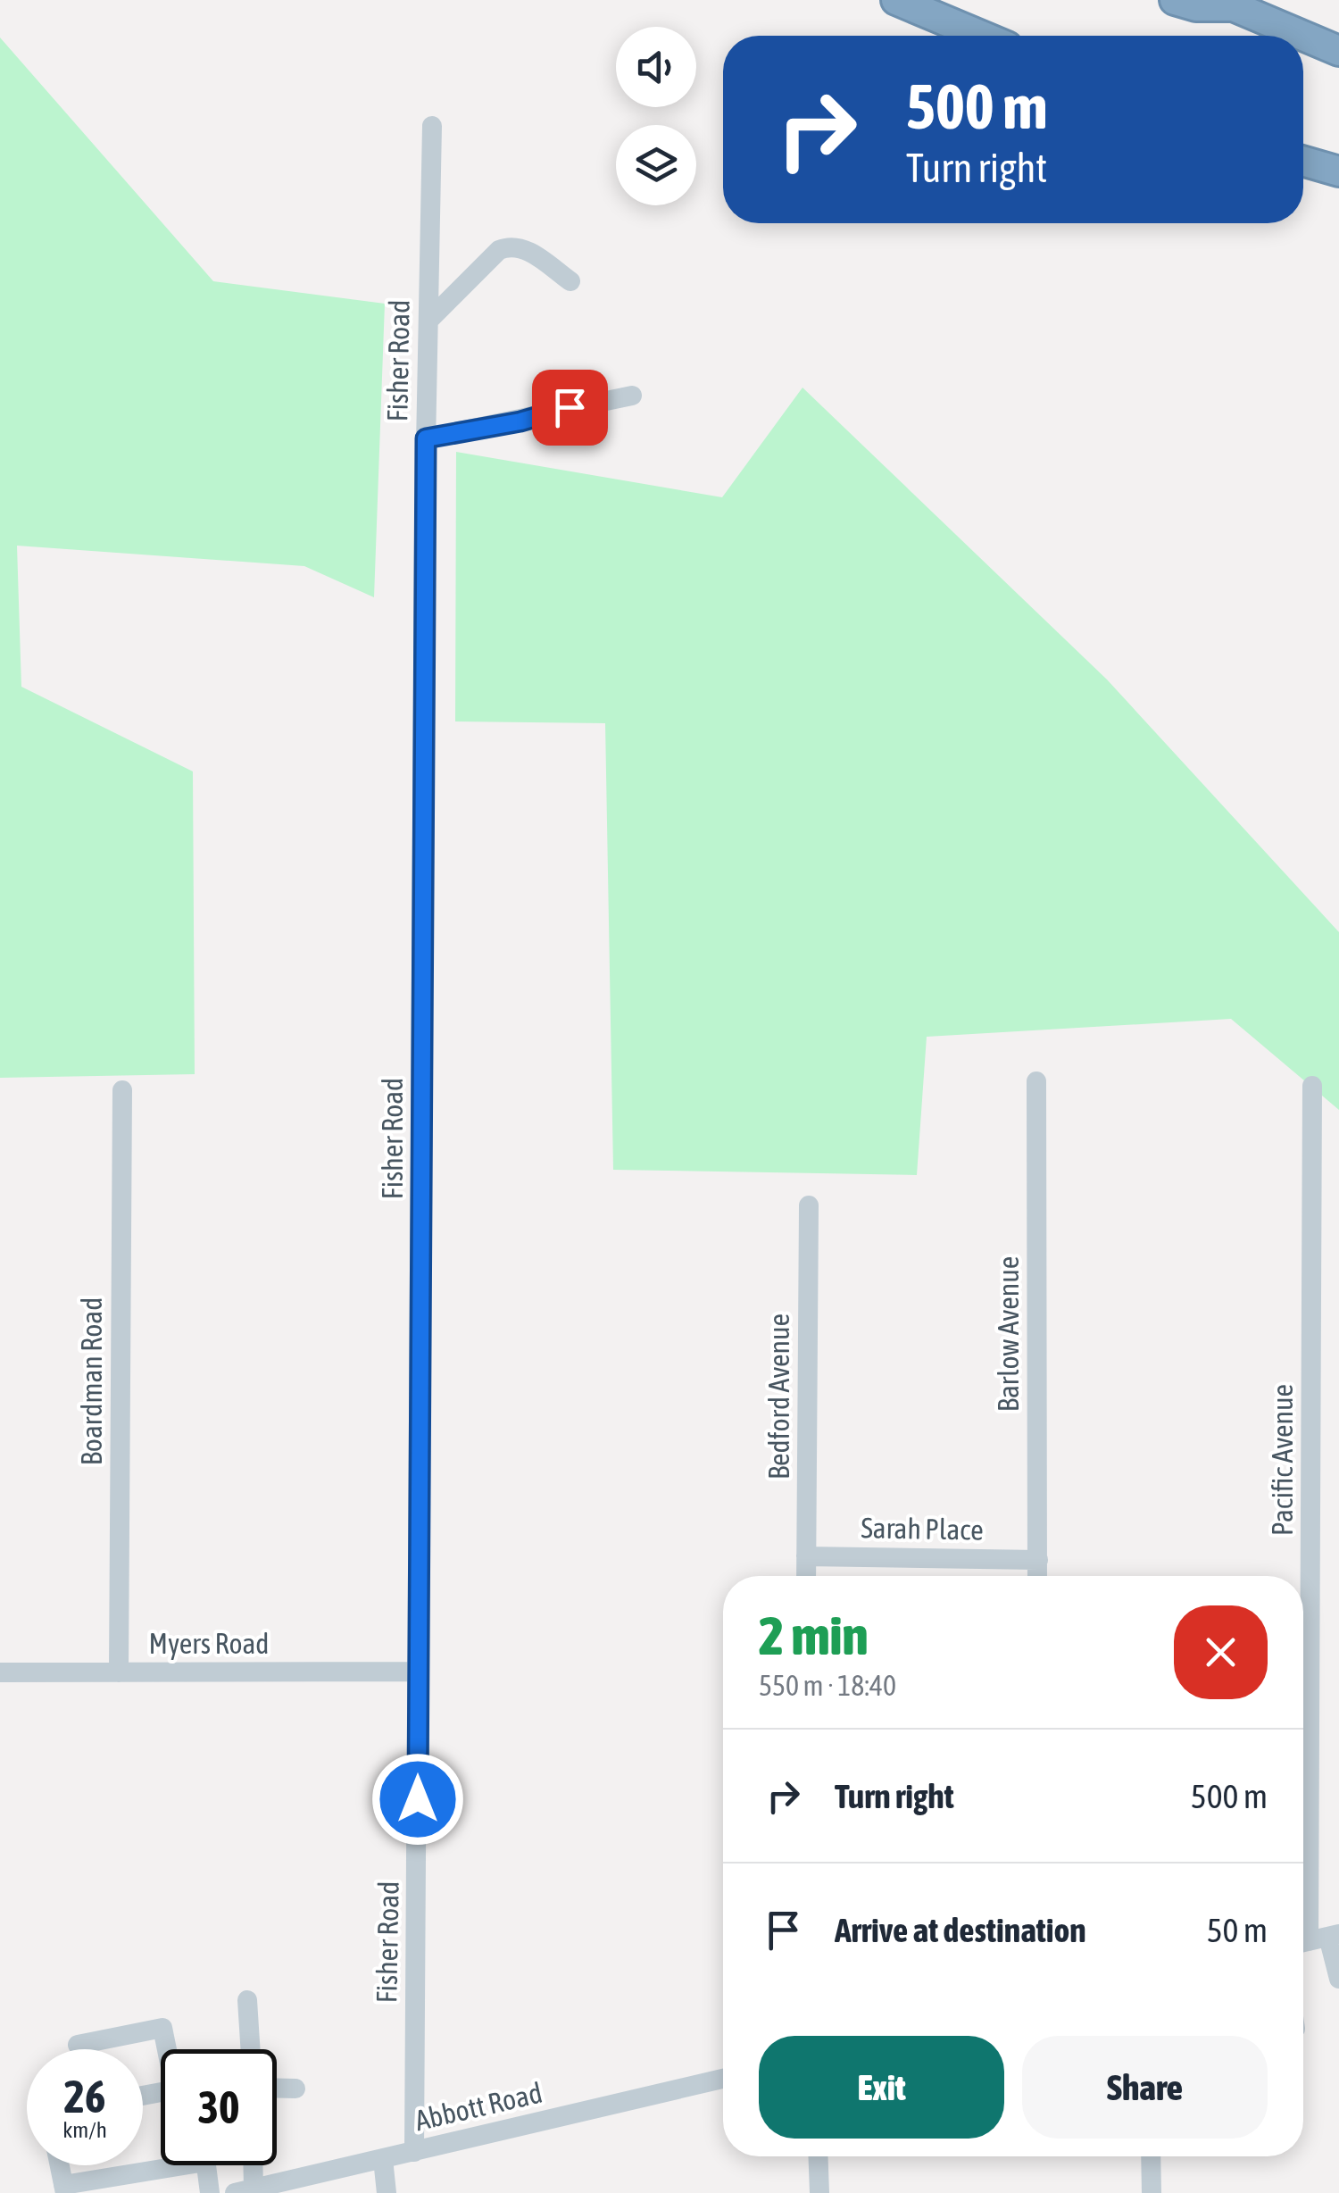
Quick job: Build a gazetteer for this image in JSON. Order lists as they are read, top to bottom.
{
  "streets": {
    "street": [
      "Fisher Road",
      "Barlow Avenue",
      "Boardman Road",
      "Bedford Avenue",
      "Pacific Avenue",
      "Sarah Place",
      "Myers Road",
      "Abbott Road"
    ]
  },
  "crossings": [
    ["Fisher Road", "Myers Road"],
    ["Fisher Road", "Abbott Road"],
    ["Barlow Avenue", "Sarah Place"],
    ["Boardman Road", "Myers Road"],
    ["Bedford Avenue", "Sarah Place"]
  ],
  "page": {
    "turn": ["500 m", "Turn right"],
    "heading": ["2 min", "550 m · 18:40"],
    "list": [
      {
        "name": "Turn right",
        "value": "500 m"
      },
      {
        "name": "Arrive at destination",
        "value": "50 m"
      }
    ],
    "buttons": ["Exit", "Share"],
    "speed": "26 km/h",
    "limit": "30"
  }
}
